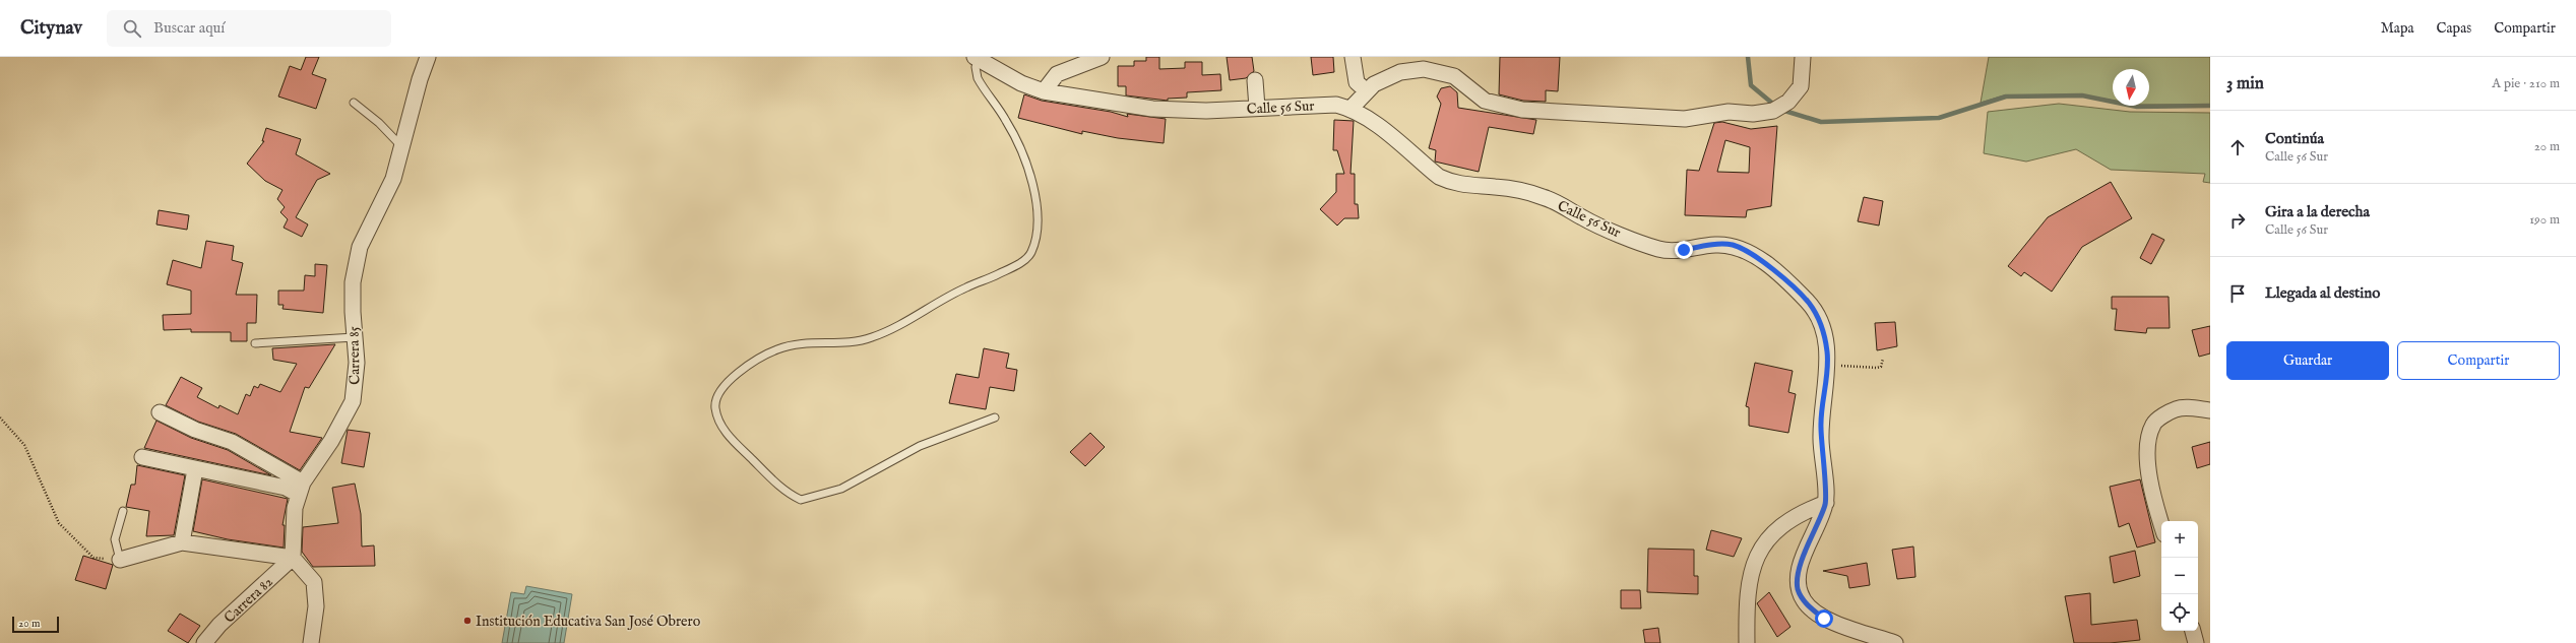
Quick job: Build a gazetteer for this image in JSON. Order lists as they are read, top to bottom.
{
  "streets": {
    "street": ["Calle 56 Sur", "Carrera 85", "Carrera 82"]
  },
  "crossings": [
    ["Carrera 85", "Carrera 82"]
  ],
  "places": ["Institución Educativa San José Obrero"],
  "scale_bar": "20 m",
  "north": "bottom",
  "page": {
    "header": "Citynav",
    "search": "Buscar aquí",
    "nav": ["Mapa", "Capas", "Compartir"],
    "heading": ["3 min", "A pie · 210 m"],
    "list": [
      ["Continúa", "Calle 56 Sur", "20 m"],
      ["Gira a la derecha", "Calle 56 Sur", "190 m"],
      "Llegada al destino"
    ],
    "buttons": ["Guardar", "Compartir"],
    "map_buttons": ["+", "−"],
    "scale": "20 m"
  }
}
